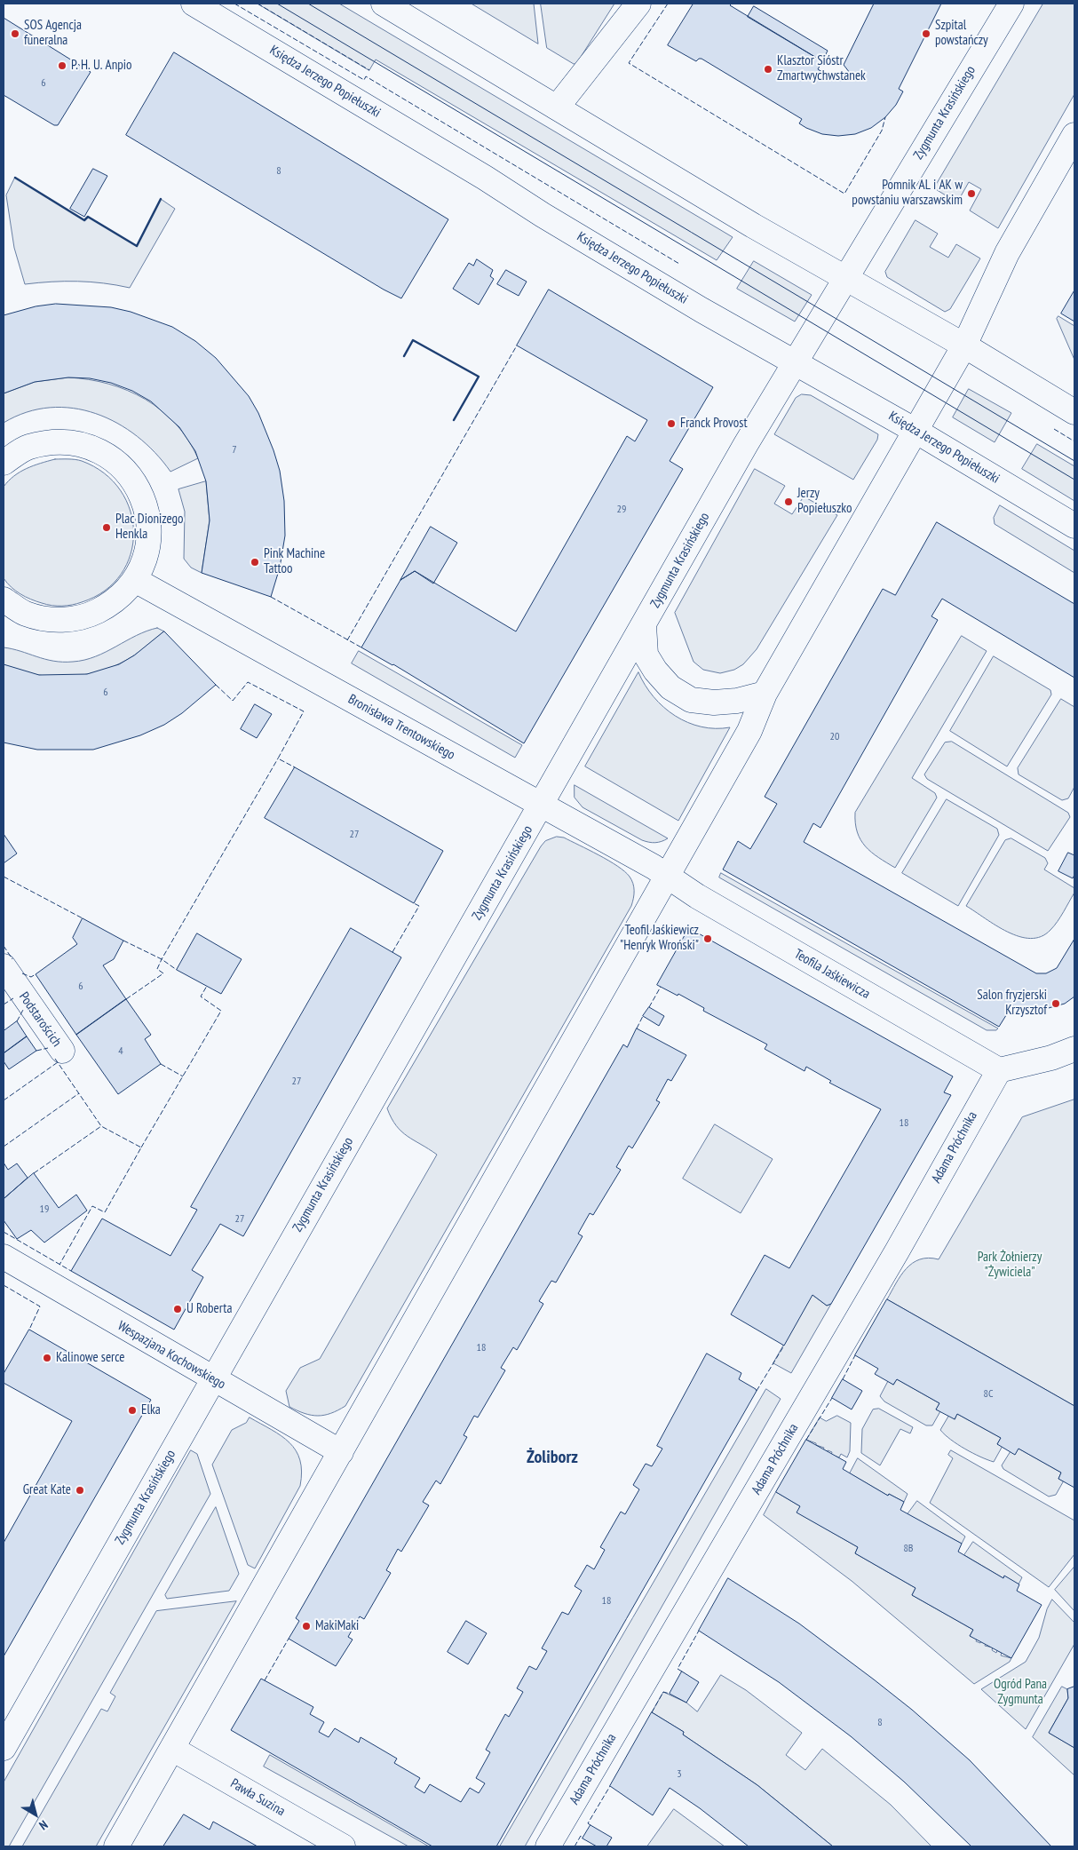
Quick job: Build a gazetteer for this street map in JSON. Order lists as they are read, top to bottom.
{
  "streets": {
    "street": [
      "Księdza Jerzego Popiełuszki",
      "Zygmunta Krasińskiego",
      "Bronisława Trentowskiego",
      "Teofila Jaśkiewicza",
      "Podstarościch",
      "Adama Próchnika",
      "Wespazjana Kochowskiego",
      "Pawła Suzina"
    ]
  },
  "crossings": [
    ["Księdza Jerzego Popiełuszki", "Zygmunta Krasińskiego"],
    ["Zygmunta Krasińskiego", "Bronisława Trentowskiego"],
    ["Zygmunta Krasińskiego", "Wespazjana Kochowskiego"],
    ["Bronisława Trentowskiego", "Teofila Jaśkiewicza"],
    ["Teofila Jaśkiewicza", "Adama Próchnika"]
  ],
  "districts": ["Żoliborz"],
  "parks": ["Park Żołnierzy \"Żywiciela\"", "Ogród Pana Zygmunta"],
  "places": [
    "SOS Agencja funeralna",
    "Szpital powstańczy",
    "P. H. U. Anpio",
    "Klasztor Sióstr Zmartwychwstanek",
    "Pomnik AL i AK w powstaniu warszawskim",
    "Franck Provost",
    "Jerzy Popiełuszko",
    "Plac Dionizego Henkla",
    "Pink Machine Tattoo",
    "Teofil Jaśkiewicz \"Henryk Wroński\"",
    "Salon fryzjerski Krzysztof",
    "U Roberta",
    "Kalinowe serce",
    "Elka",
    "Great Kate",
    "MakiMaki"
  ],
  "house_numbers": [
    "6",
    "8",
    "7",
    "29",
    "6",
    "20",
    "27",
    "6",
    "4",
    "27",
    "18",
    "19",
    "27",
    "18",
    "8C",
    "8B",
    "18",
    "8",
    "3"
  ],
  "north": "bottom right"
}
